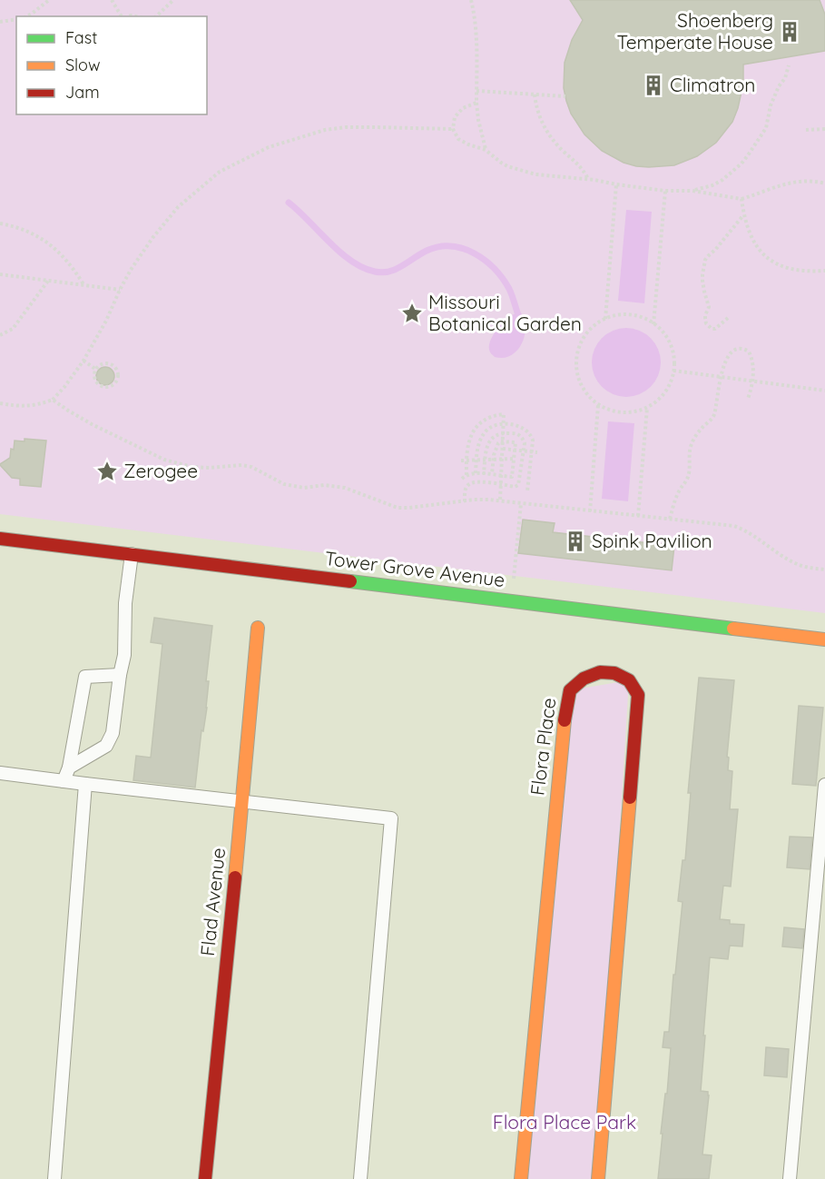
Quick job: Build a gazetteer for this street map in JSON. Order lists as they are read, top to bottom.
{
  "streets": {
    "street": ["Tower Grove Avenue", "Flora Place", "Flad Avenue"]
  },
  "parks": ["Flora Place Park"],
  "places": {
    "building": ["Shoenberg Temperate House", "Climatron", "Spink Pavilion"],
    "place": ["Missouri Botanical Garden", "Zerogee"]
  },
  "legend": ["Fast", "Slow", "Jam"]
}
